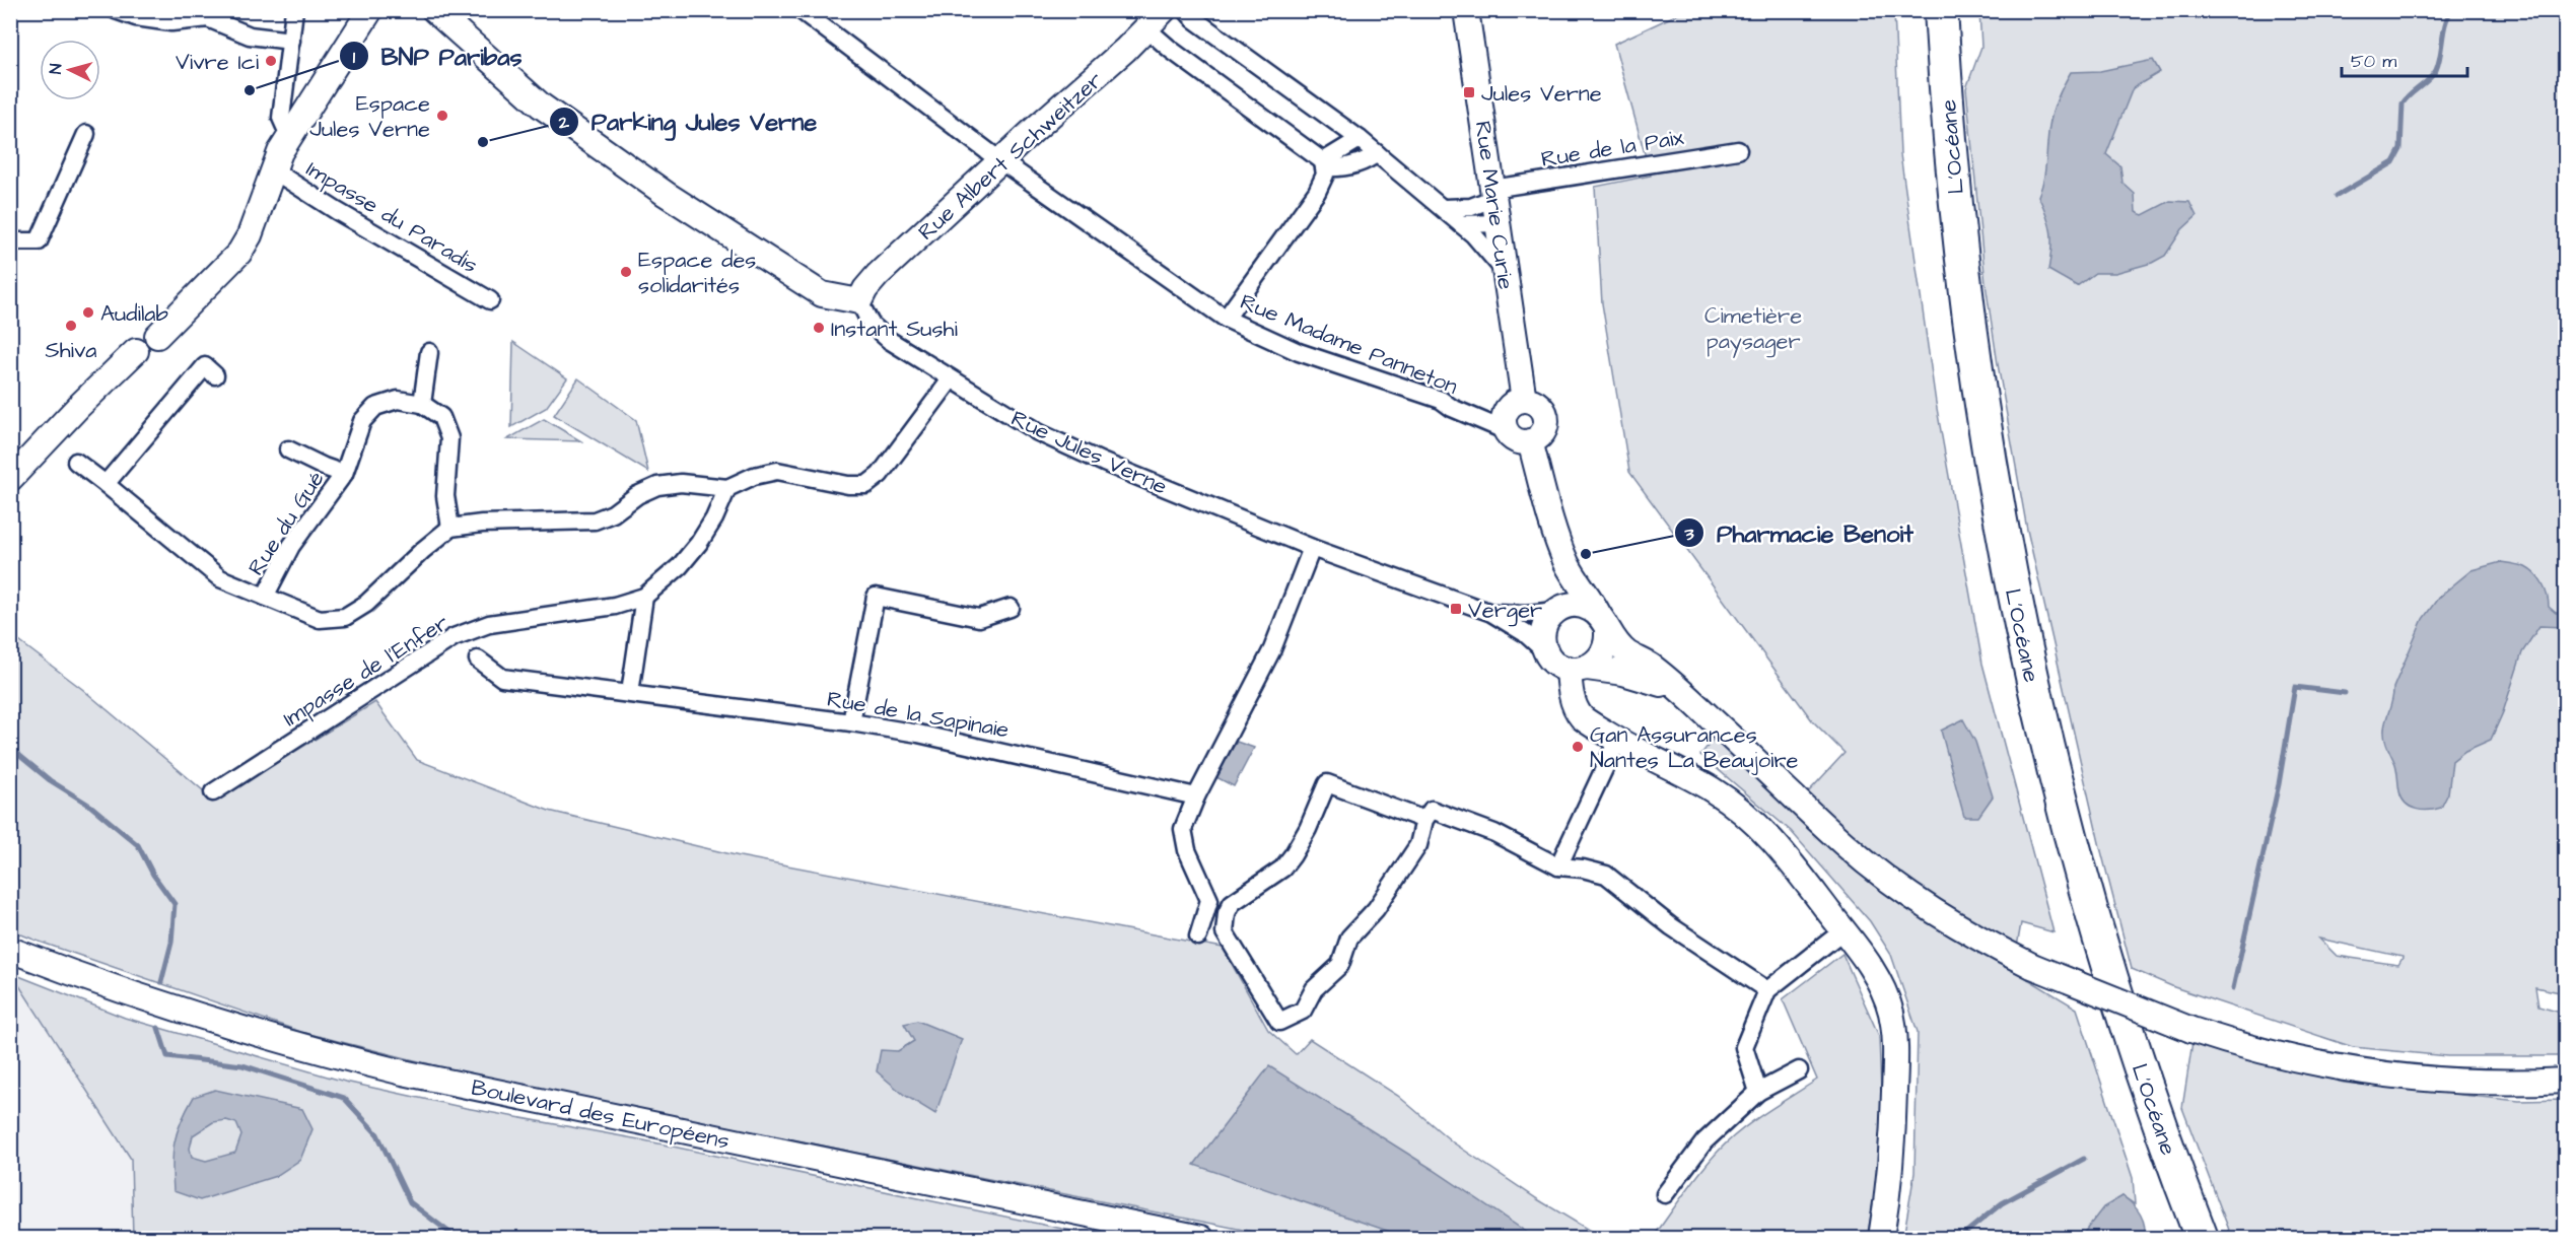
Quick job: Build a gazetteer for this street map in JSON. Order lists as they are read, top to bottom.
{
  "streets": {
    "highway": ["L’Océane"],
    "main road": ["Rue Albert Schweitzer", "Rue Marie Curie", "Boulevard des Européens"],
    "street": [
      "Rue de la Paix",
      "Impasse du Paradis",
      "Rue Madame Panneton",
      "Rue Jules Verne",
      "Rue du Gué",
      "Impasse de l'Enfer",
      "Rue de la Sapinaie"
    ]
  },
  "crossings": [
    ["Rue de la Paix", "Rue Marie Curie"],
    ["Rue Albert Schweitzer", "Rue Madame Panneton"],
    ["Rue Albert Schweitzer", "Rue Jules Verne"],
    ["Rue Marie Curie", "Rue Madame Panneton"]
  ],
  "parks": ["Cimetière paysager"],
  "places": {
    "other": [
      "Vivre Ici",
      "BNP Paribas",
      "Espace Jules Verne",
      "Parking Jules Verne",
      "Espace des solidarités",
      "Audilab",
      "Shiva",
      "Instant Sushi",
      "Pharmacie Benoit",
      "Gan Assurances Nantes La Beaujoire"
    ],
    "transit": ["Jules Verne", "Verger"]
  },
  "scale_bar": "50 m",
  "north": "left"
}
